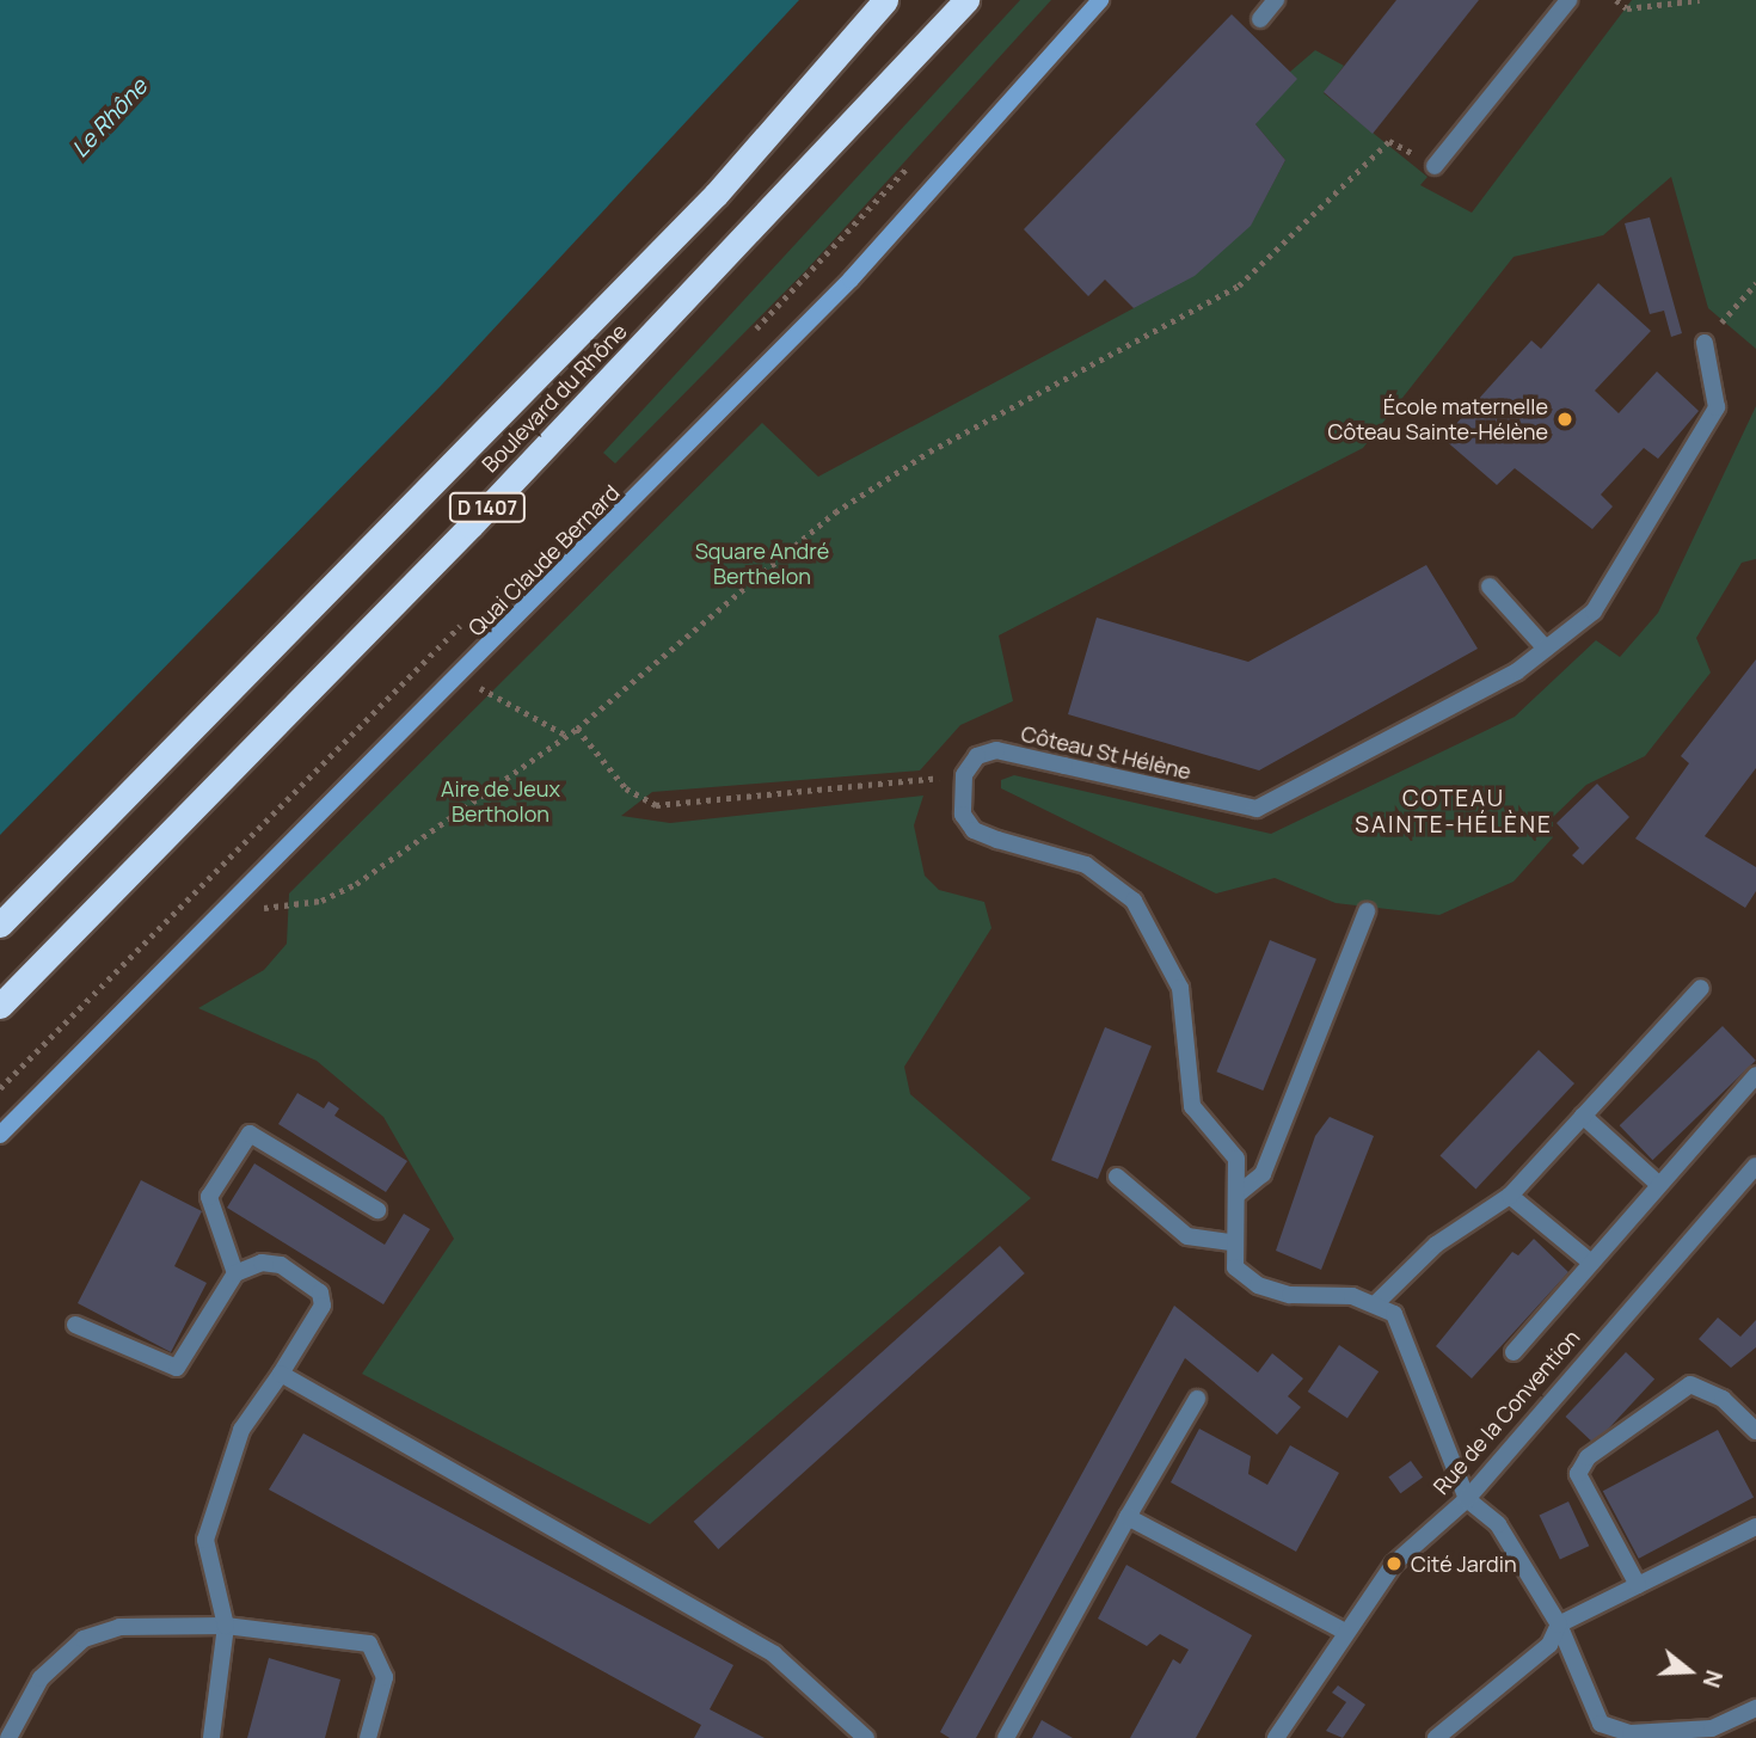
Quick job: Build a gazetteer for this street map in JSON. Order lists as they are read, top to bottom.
{
  "streets": {
    "highway": ["Boulevard du Rhône", "D 1407"],
    "main road": ["Quai Claude Bernard"],
    "street": ["Côteau St Hélène", "Rue de la Convention"]
  },
  "districts": ["COTEAU SAINTE-HÉLÈNE"],
  "water": ["Le Rhône"],
  "parks": ["Square André Berthelon", "Aire de Jeux Bertholon"],
  "places": ["École maternelle Côteau Sainte-Hélène", "Cité Jardin"],
  "north": "right"
}
